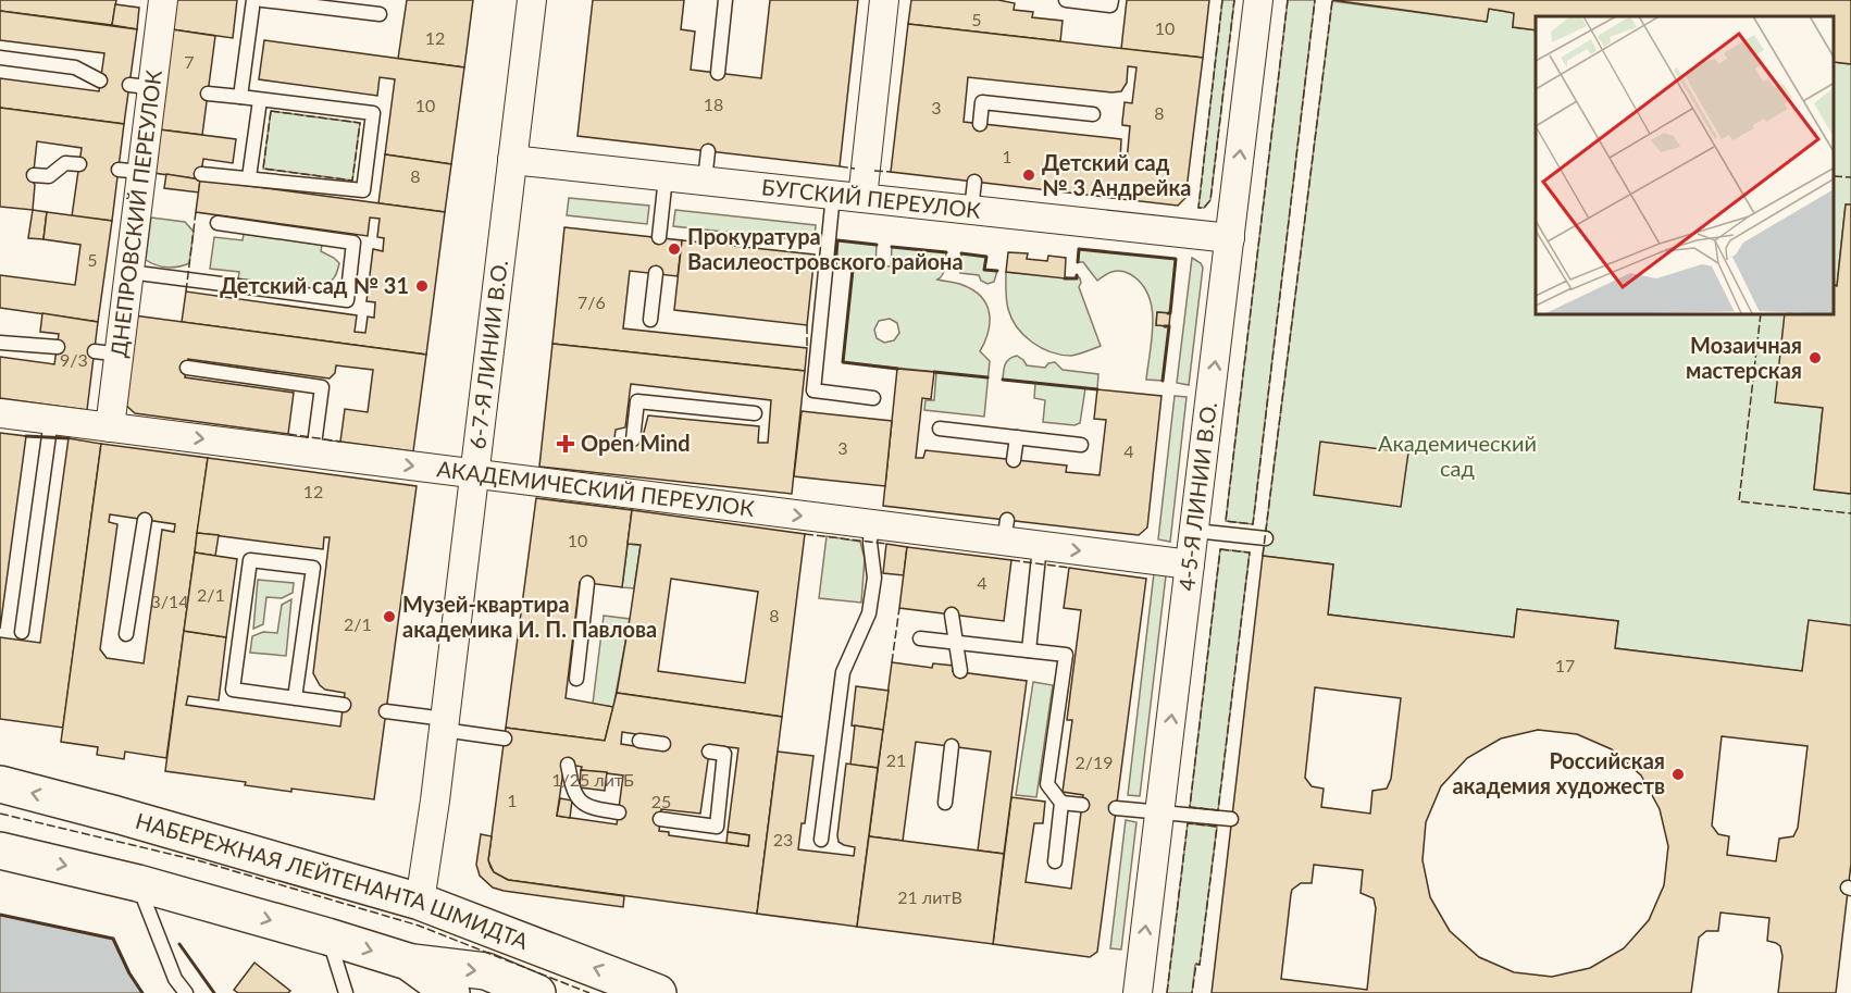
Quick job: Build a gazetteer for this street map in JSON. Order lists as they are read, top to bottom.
{
  "streets": {
    "main road": ["НАБЕРЕЖНАЯ ЛЕЙТЕНАНТА ШМИДТА"],
    "street": [
      "БУГСКИЙ ПЕРЕУЛОК",
      "ДНЕПРОВСКИЙ ПЕРЕУЛОК",
      "6-7-Я ЛИНИИ В.О.",
      "АКАДЕМИЧЕСКИЙ ПЕРЕУЛОК",
      "4-5-Я ЛИНИИ В.О."
    ]
  },
  "crossings": [
    ["БУГСКИЙ ПЕРЕУЛОК", "6-7-Я ЛИНИИ В.О."],
    ["БУГСКИЙ ПЕРЕУЛОК", "4-5-Я ЛИНИИ В.О."],
    ["ДНЕПРОВСКИЙ ПЕРЕУЛОК", "АКАДЕМИЧЕСКИЙ ПЕРЕУЛОК"],
    ["6-7-Я ЛИНИИ В.О.", "АКАДЕМИЧЕСКИЙ ПЕРЕУЛОК"],
    ["6-7-Я ЛИНИИ В.О.", "НАБЕРЕЖНАЯ ЛЕЙТЕНАНТА ШМИДТА"],
    ["АКАДЕМИЧЕСКИЙ ПЕРЕУЛОК", "4-5-Я ЛИНИИ В.О."]
  ],
  "one_way": ["АКАДЕМИЧЕСКИЙ ПЕРЕУЛОК", "4-5-Я ЛИНИИ В.О."],
  "parks": ["Академический сад"],
  "places": {
    "other": [
      "Детский сад № 3 Андрейка",
      "Прокуратура Василеостровского района",
      "Детский сад № 31",
      "Мозаичная мастерская",
      "Музей-квартира академика И. П. Павлова",
      "Российская академия художеств"
    ],
    "health": ["Open Mind"]
  },
  "house_numbers": [
    "5",
    "10",
    "12",
    "7",
    "18",
    "10",
    "3",
    "8",
    "1",
    "8",
    "5",
    "7/6",
    "9/3",
    "3",
    "4",
    "12",
    "10",
    "4",
    "2/1",
    "3/14",
    "8",
    "2/1",
    "17",
    "21",
    "2/19",
    "1/25 литБ",
    "1",
    "25",
    "23",
    "21 литВ"
  ]
}
